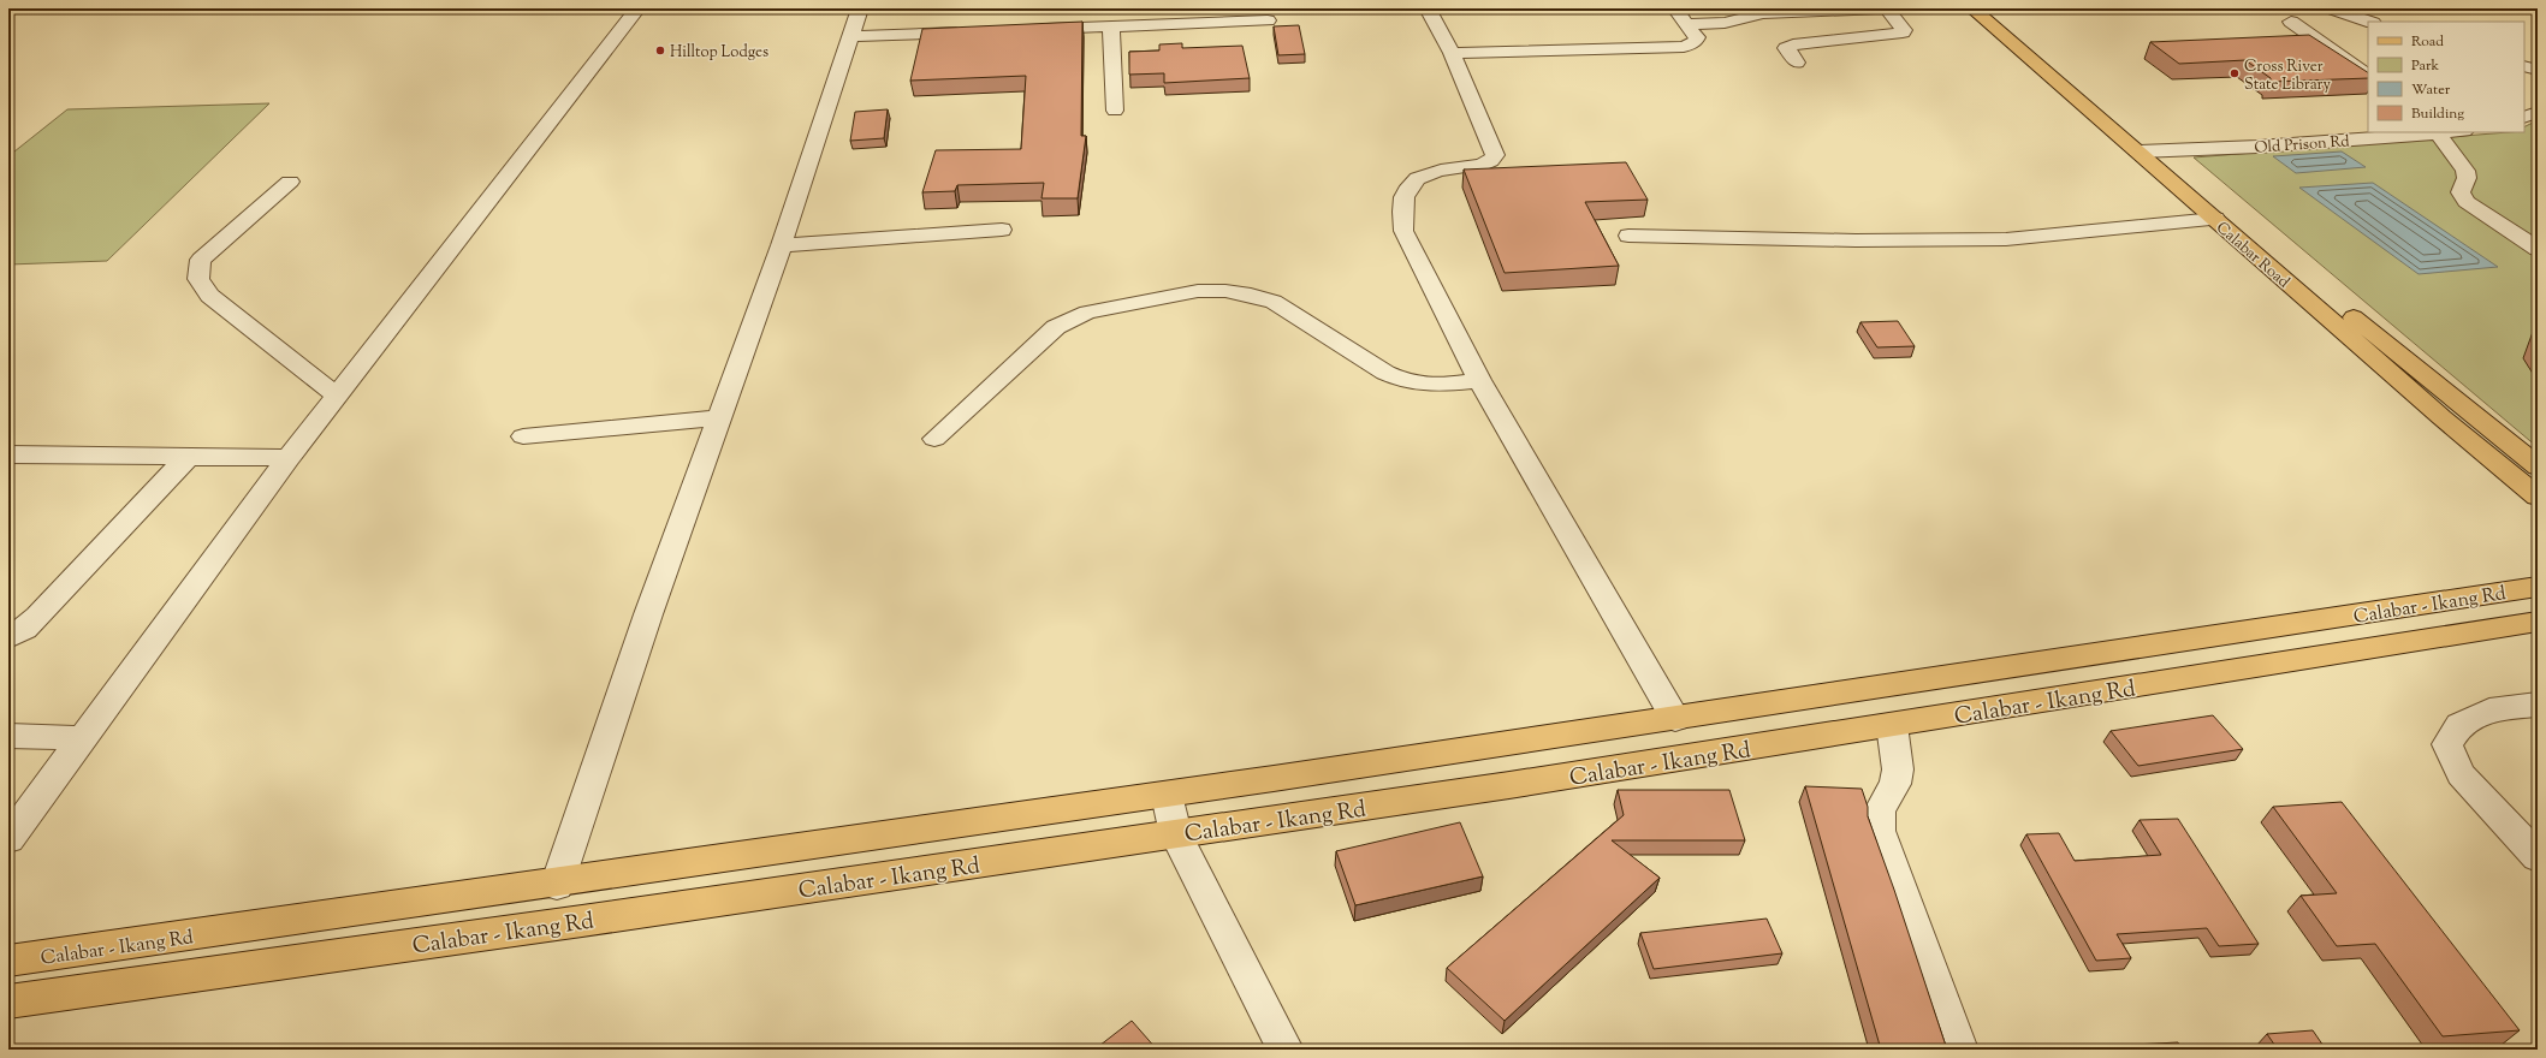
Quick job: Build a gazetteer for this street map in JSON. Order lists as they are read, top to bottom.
{
  "streets": {
    "main road": ["Calabar Road", "Calabar - Ikang Rd"],
    "street": ["Old Prison Rd"]
  },
  "crossings": [
    ["Old Prison Rd", "Calabar Road"]
  ],
  "places": ["Hilltop Lodges", "Cross River State Library"],
  "legend": [
    "Road",
    "Park",
    "Water",
    "Building"
  ]
}
